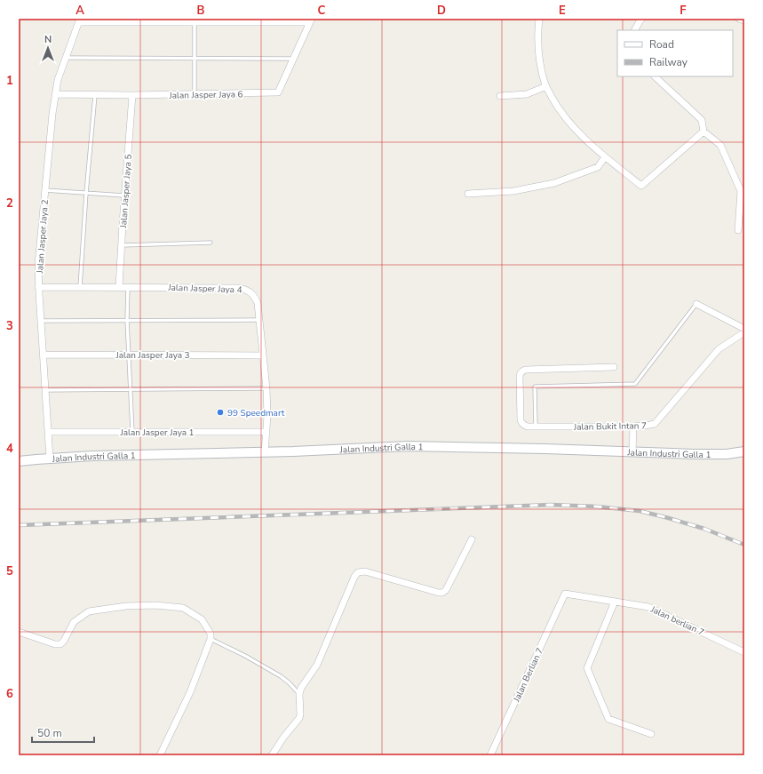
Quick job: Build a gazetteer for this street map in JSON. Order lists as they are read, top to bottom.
{
  "streets": {
    "main road": ["Jalan Industri Galla 1"],
    "street": [
      "Jalan Jasper Jaya 6",
      "Jalan Jasper Jaya 5",
      "Jalan Jasper Jaya 2",
      "Jalan Jasper Jaya 4",
      "Jalan Jasper Jaya 3",
      "Jalan Bukit Intan 7",
      "Jalan Jasper Jaya 1",
      "Jalan berlian 7",
      "Jalan Berlian 7"
    ]
  },
  "crossings": [
    ["Jalan Jasper Jaya 6", "Jalan Jasper Jaya 5"],
    ["Jalan Jasper Jaya 6", "Jalan Jasper Jaya 2"],
    ["Jalan Jasper Jaya 5", "Jalan Jasper Jaya 4"],
    ["Jalan Jasper Jaya 2", "Jalan Jasper Jaya 4"],
    ["Jalan Jasper Jaya 2", "Jalan Jasper Jaya 3"],
    ["Jalan Jasper Jaya 2", "Jalan Jasper Jaya 1"],
    ["Jalan Jasper Jaya 2", "Jalan Industri Galla 1"],
    ["Jalan Jasper Jaya 4", "Jalan Jasper Jaya 3"],
    ["Jalan Jasper Jaya 4", "Jalan Jasper Jaya 1"],
    ["Jalan Jasper Jaya 4", "Jalan Industri Galla 1"],
    ["Jalan berlian 7", "Jalan Berlian 7"]
  ],
  "places": ["99 Speedmart"],
  "legend": ["Road", "Railway"],
  "scale_bar": "50 m",
  "north": "top",
  "grid": {
    "columns": [
      "A",
      "B",
      "C",
      "D",
      "E",
      "F"
    ],
    "rows": [
      "1",
      "2",
      "3",
      "4",
      "5",
      "6"
    ]
  }
}
